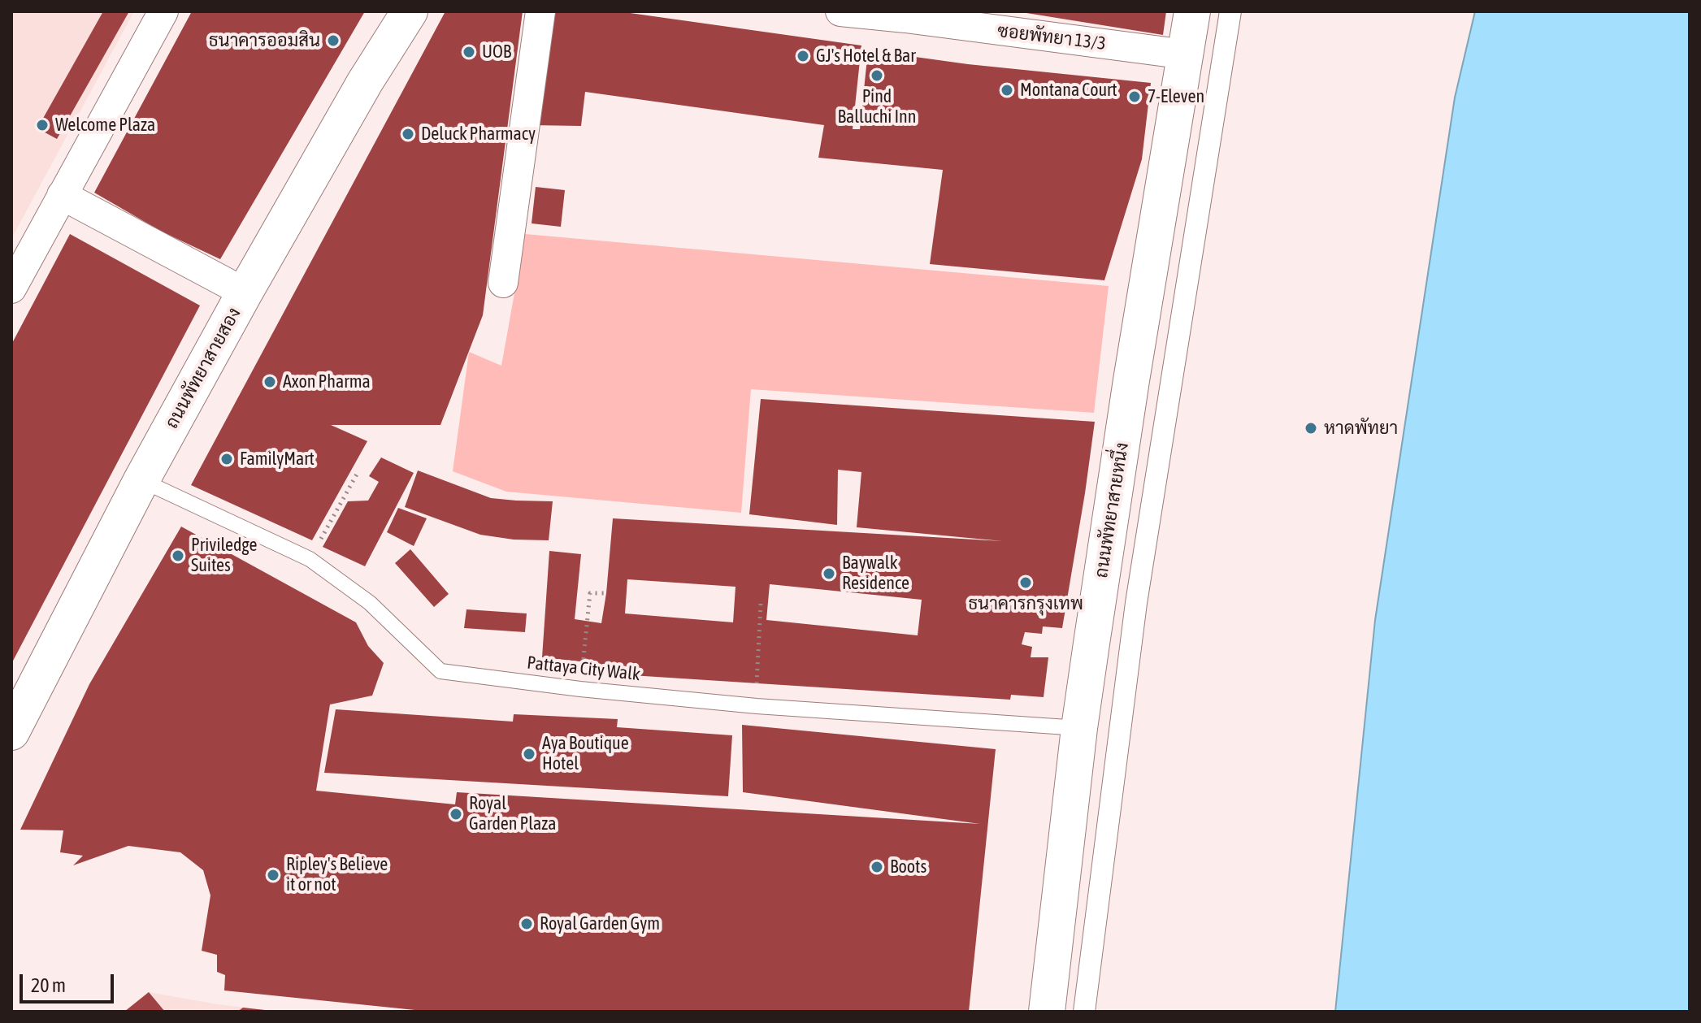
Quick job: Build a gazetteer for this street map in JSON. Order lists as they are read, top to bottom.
{
  "streets": {
    "main road": ["ถนนพัทยาสายสอง", "ถนนพัทยาสายหนึ่ง"],
    "street": ["ซอยพัทยา 13/3"],
    "lane": ["Pattaya City Walk"]
  },
  "crossings": [
    ["ซอยพัทยา 13/3", "ถนนพัทยาสายหนึ่ง"],
    ["ถนนพัทยาสายสอง", "Pattaya City Walk"],
    ["ถนนพัทยาสายหนึ่ง", "Pattaya City Walk"]
  ],
  "places": [
    "ธนาคารออมสิน",
    "UOB",
    "GJ's Hotel & Bar",
    "Pind Balluchi Inn",
    "Montana Court",
    "7-Eleven",
    "Welcome Plaza",
    "Deluck Pharmacy",
    "Axon Pharma",
    "หาดพัทยา",
    "FamilyMart",
    "Priviledge Suites",
    "Baywalk Residence",
    "ธนาคารกรุงเทพ",
    "Aya Boutique Hotel",
    "Royal Garden Plaza",
    "Boots",
    "Ripley's Believe it or not",
    "Royal Garden Gym"
  ],
  "scale_bar": "20 m"
}
